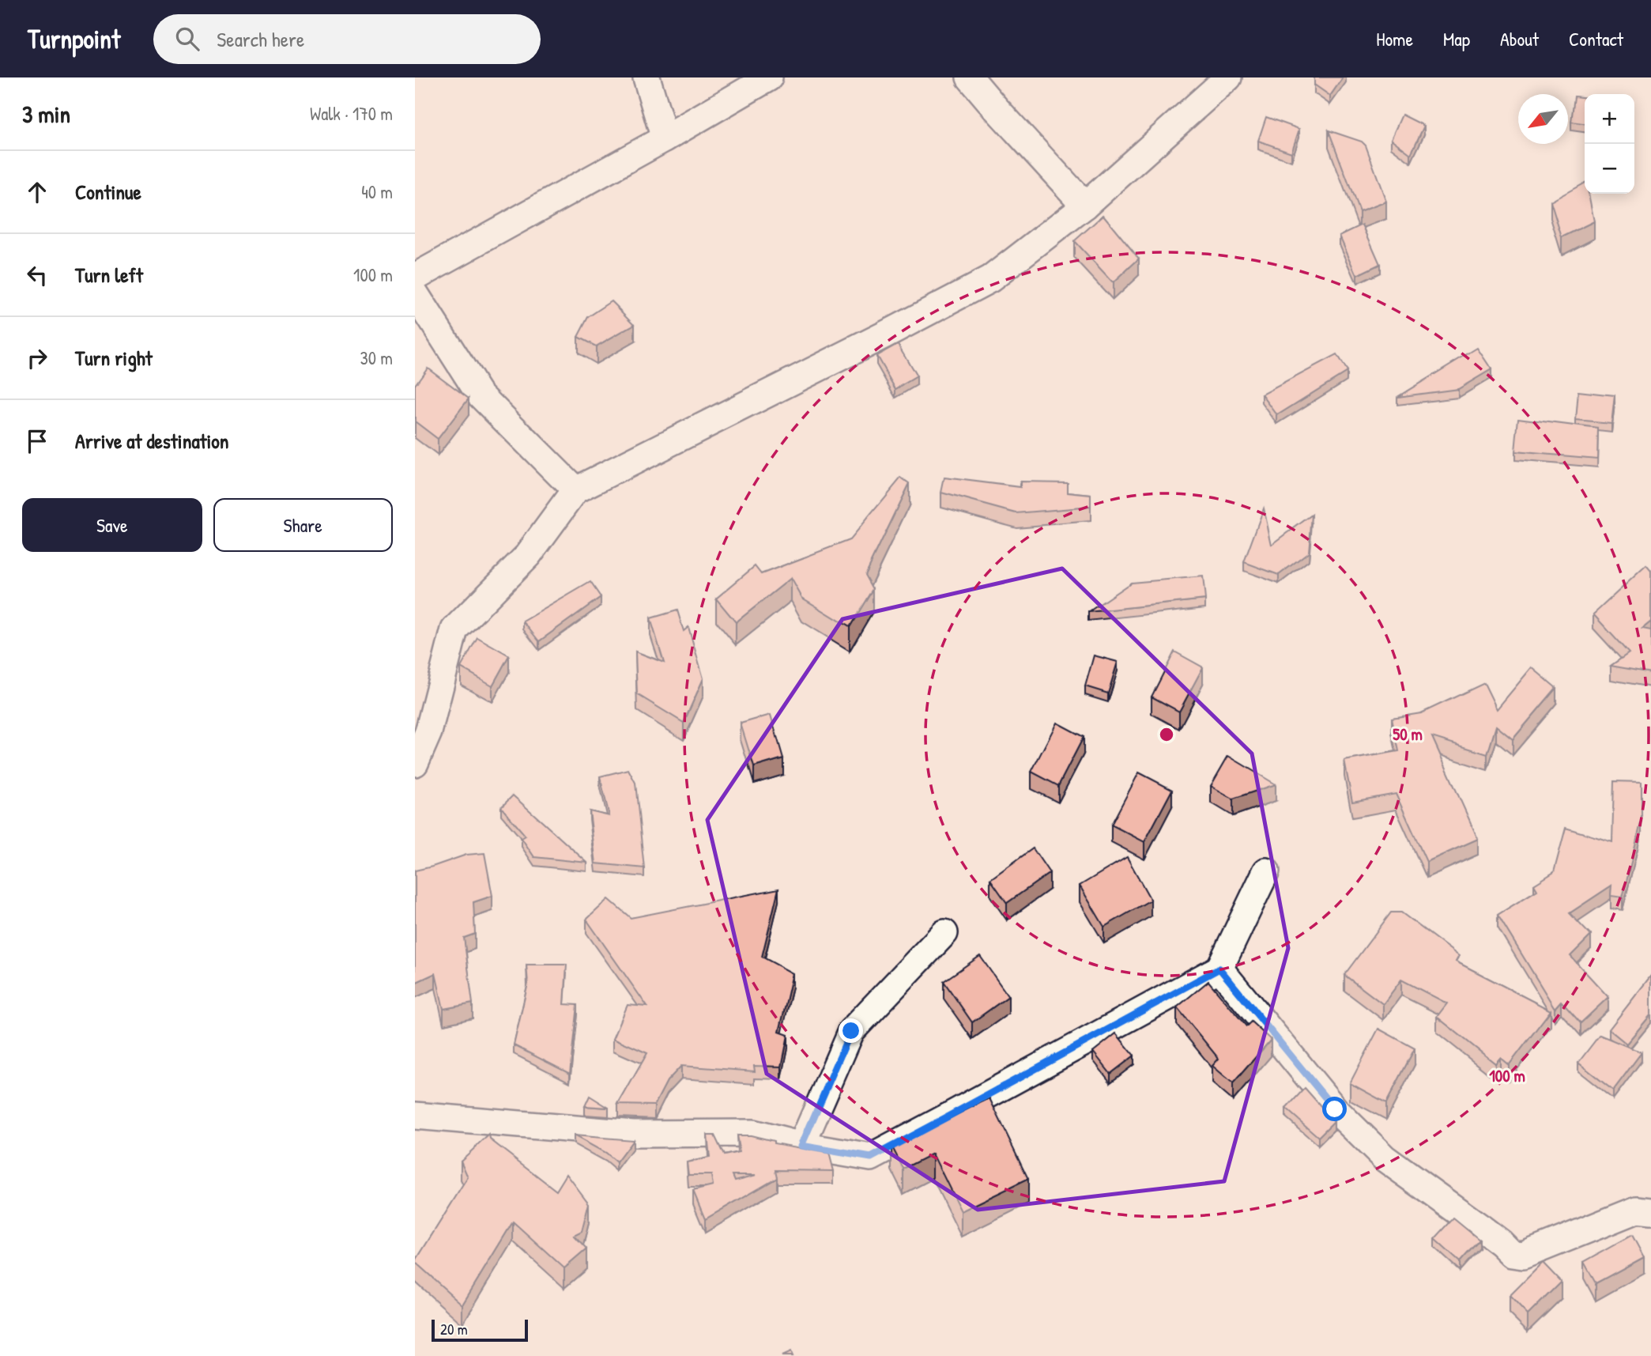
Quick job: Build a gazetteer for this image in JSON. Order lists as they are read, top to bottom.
{
  "scale_bar": "20 m",
  "north": "bottom left",
  "page": {
    "header": "Turnpoint",
    "search": "Search here",
    "nav": [
      "Home",
      "Map",
      "About",
      "Contact"
    ],
    "heading": ["3 min", "Walk · 170 m"],
    "map_buttons": ["+", "−"],
    "list": [
      ["Continue", "40 m"],
      ["Turn left", "100 m"],
      ["Turn right", "30 m"],
      "Arrive at destination"
    ],
    "buttons": ["Save", "Share"],
    "scale": "20 m"
  },
  "rings": ["50 m", "100 m"]
}
